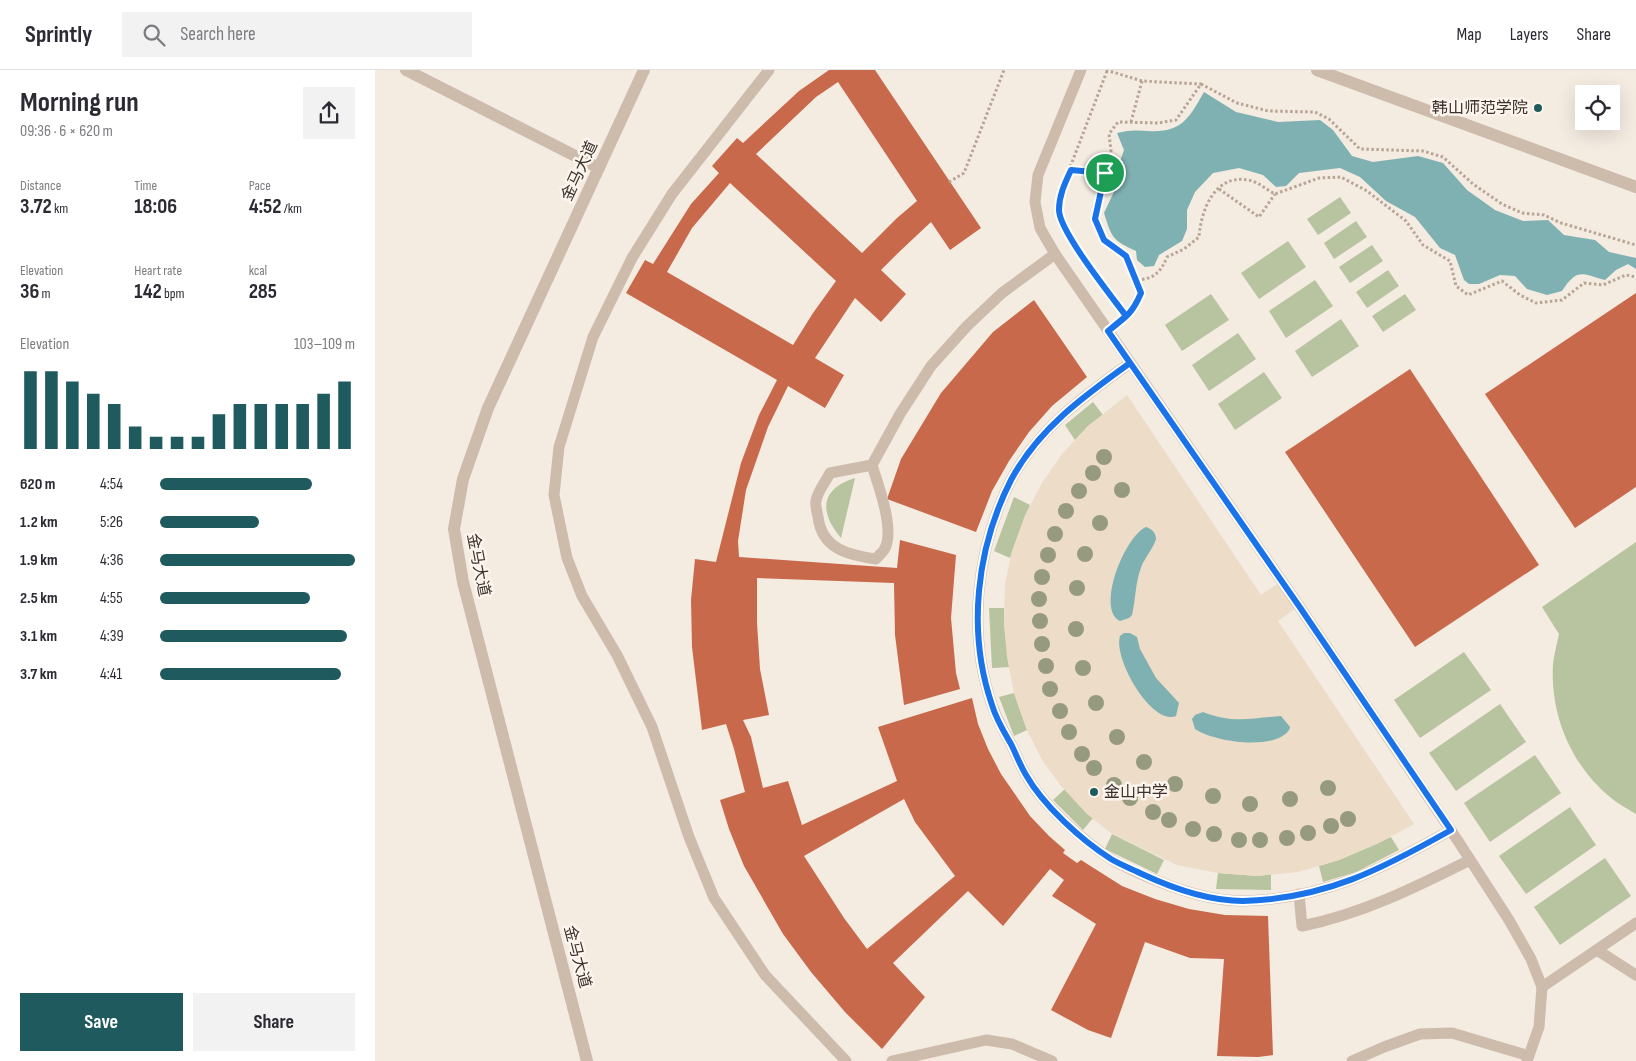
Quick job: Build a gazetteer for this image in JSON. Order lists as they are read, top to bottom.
{
  "streets": {
    "street": ["金马大道"]
  },
  "places": ["韩山师范学院", "金山中学"],
  "page": {
    "header": "Sprintly",
    "search": "Search here",
    "nav": ["Map", "Layers", "Share"],
    "heading": ["Morning run", "09:36 · 6 × 620 m"],
    "stats": [
      ["Distance", "3.72 km"],
      ["Time", "18:06"],
      ["Pace", "4:52 /km"],
      ["Elevation", "36 m"],
      ["Heart rate", "142 bpm"],
      ["kcal", "285"]
    ],
    "chart": ["Elevation", "103–109 m"],
    "list": [
      {
        "name": "620 m",
        "note": "4:54"
      },
      {
        "name": "1.2 km",
        "note": "5:26"
      },
      {
        "name": "1.9 km",
        "note": "4:36"
      },
      {
        "name": "2.5 km",
        "note": "4:55"
      },
      {
        "name": "3.1 km",
        "note": "4:39"
      },
      {
        "name": "3.7 km",
        "note": "4:41"
      }
    ],
    "buttons": ["Save", "Share"]
  }
}
